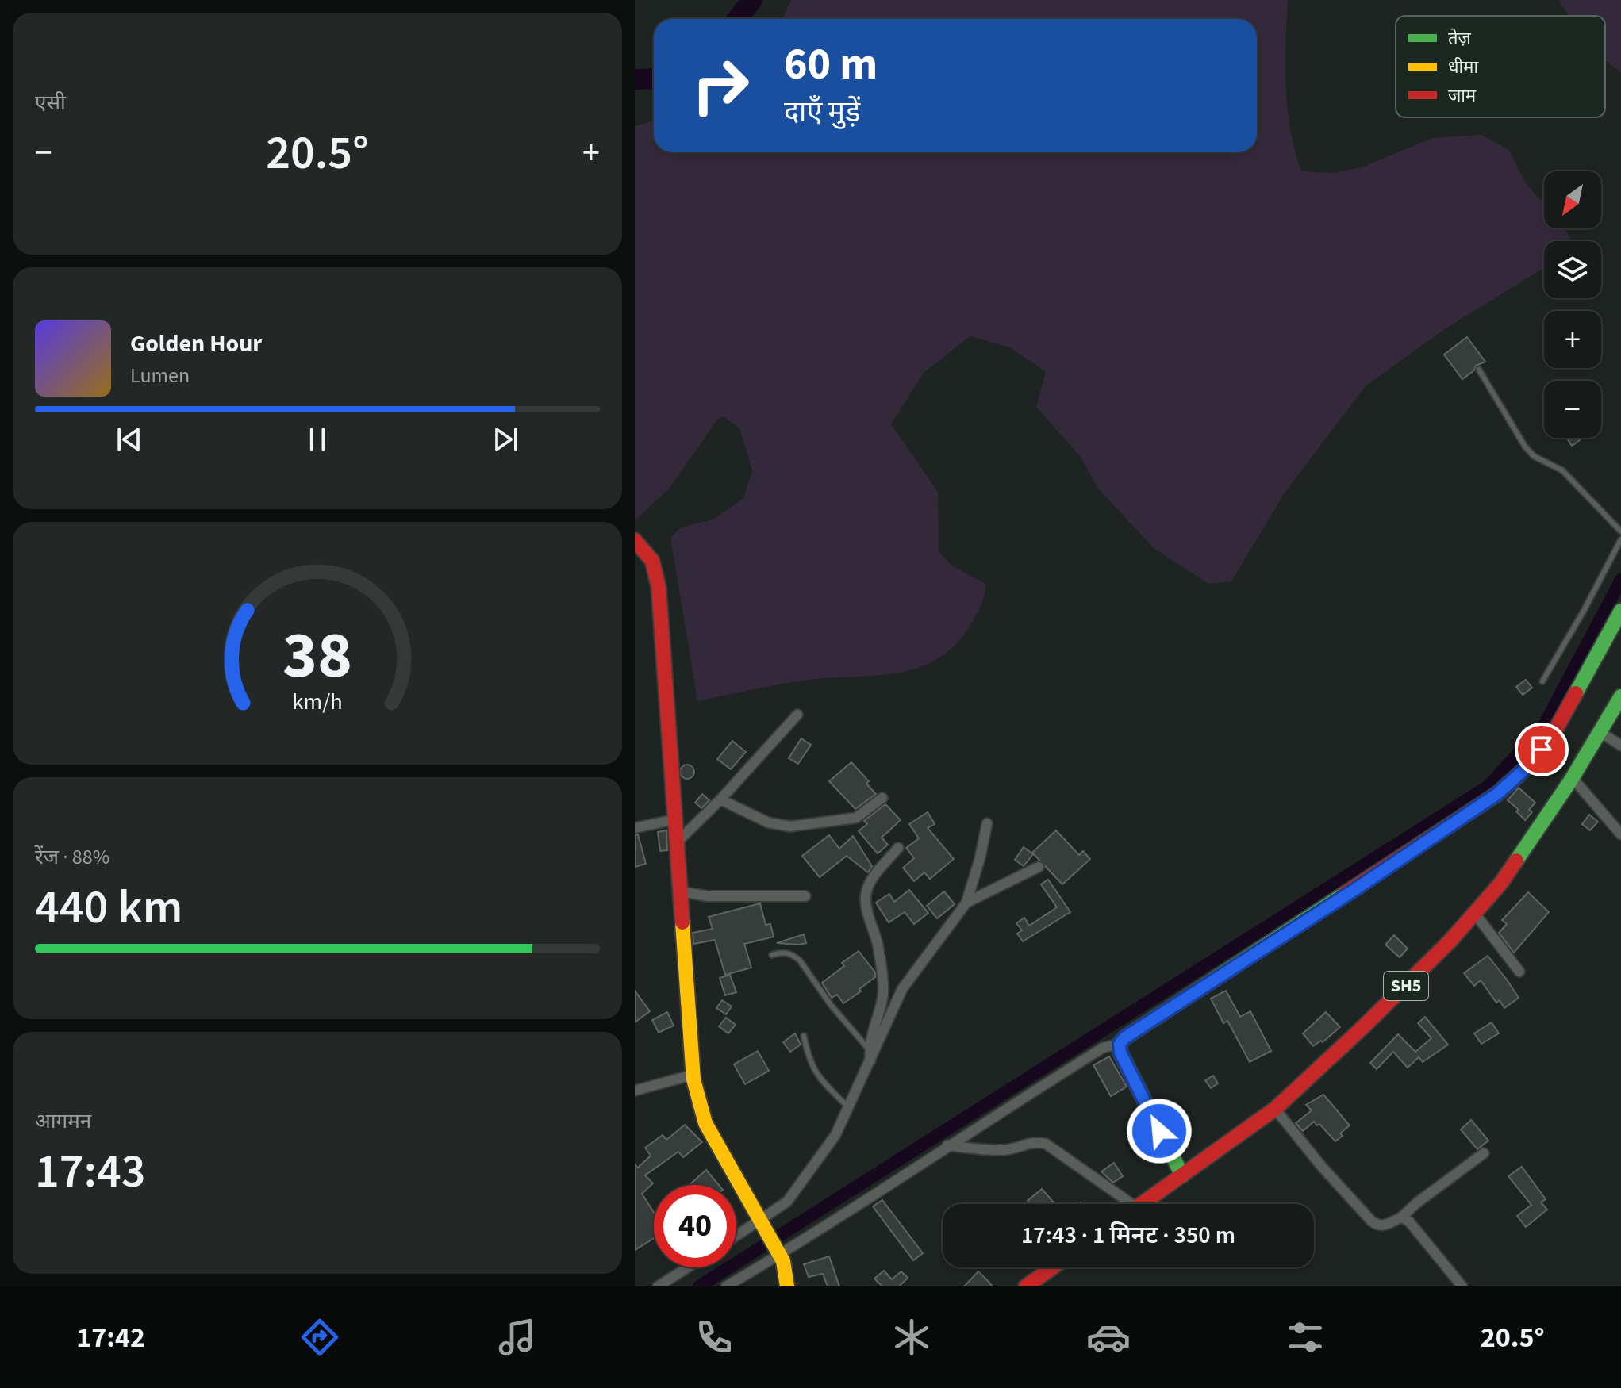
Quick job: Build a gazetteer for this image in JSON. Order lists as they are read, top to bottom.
{
  "streets": {
    "street": ["SH5"]
  },
  "legend": ["तेज़", "धीमा", "जाम"],
  "north": "bottom left",
  "page": {
    "tile": [
      "एसी",
      ["रेंज · 88%", "440 km"],
      ["आगमन", "17:43"]
    ],
    "turn": ["60 m", "दाएँ मुड़ें"],
    "heat": ["−", "20.5°", "+"],
    "map_buttons": ["+", "−"],
    "song": ["Golden Hour", "Lumen"],
    "limit": "40",
    "trip": "17:43 · 1 मिनट · 350 m",
    "tabs": ["17:42", "20.5°"],
    "gauge": ["38", "km/h"]
  }
}
